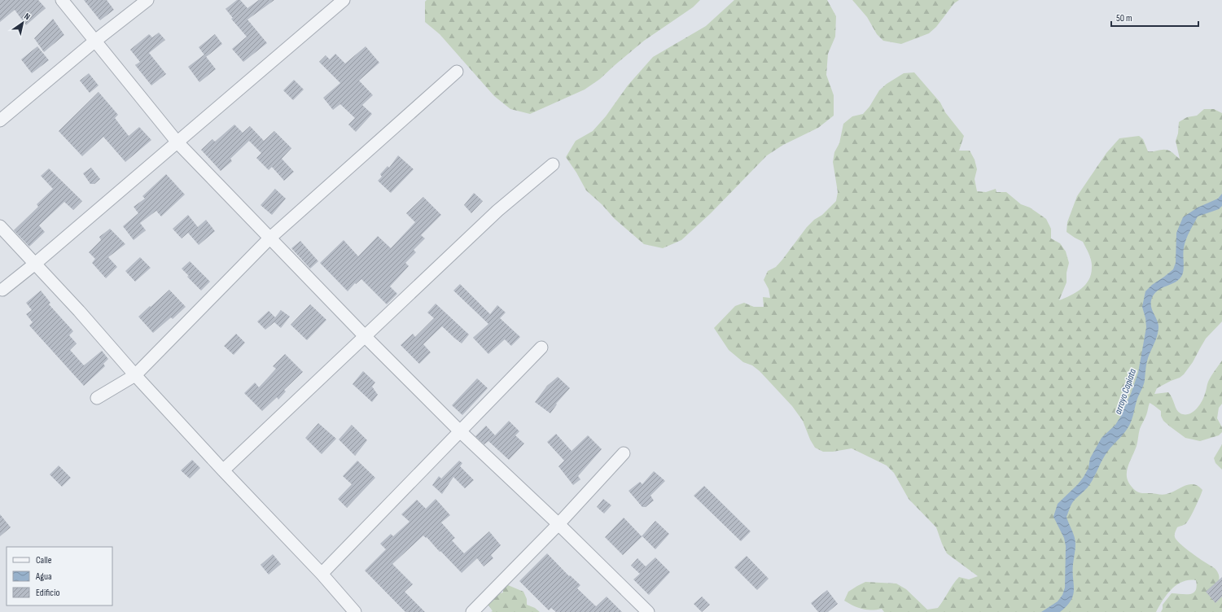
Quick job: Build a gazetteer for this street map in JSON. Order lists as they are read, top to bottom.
{
  "water": ["arroyo Capiata"],
  "legend": ["Calle", "Agua", "Edificio"],
  "scale_bar": "50 m",
  "north": "top right"
}
